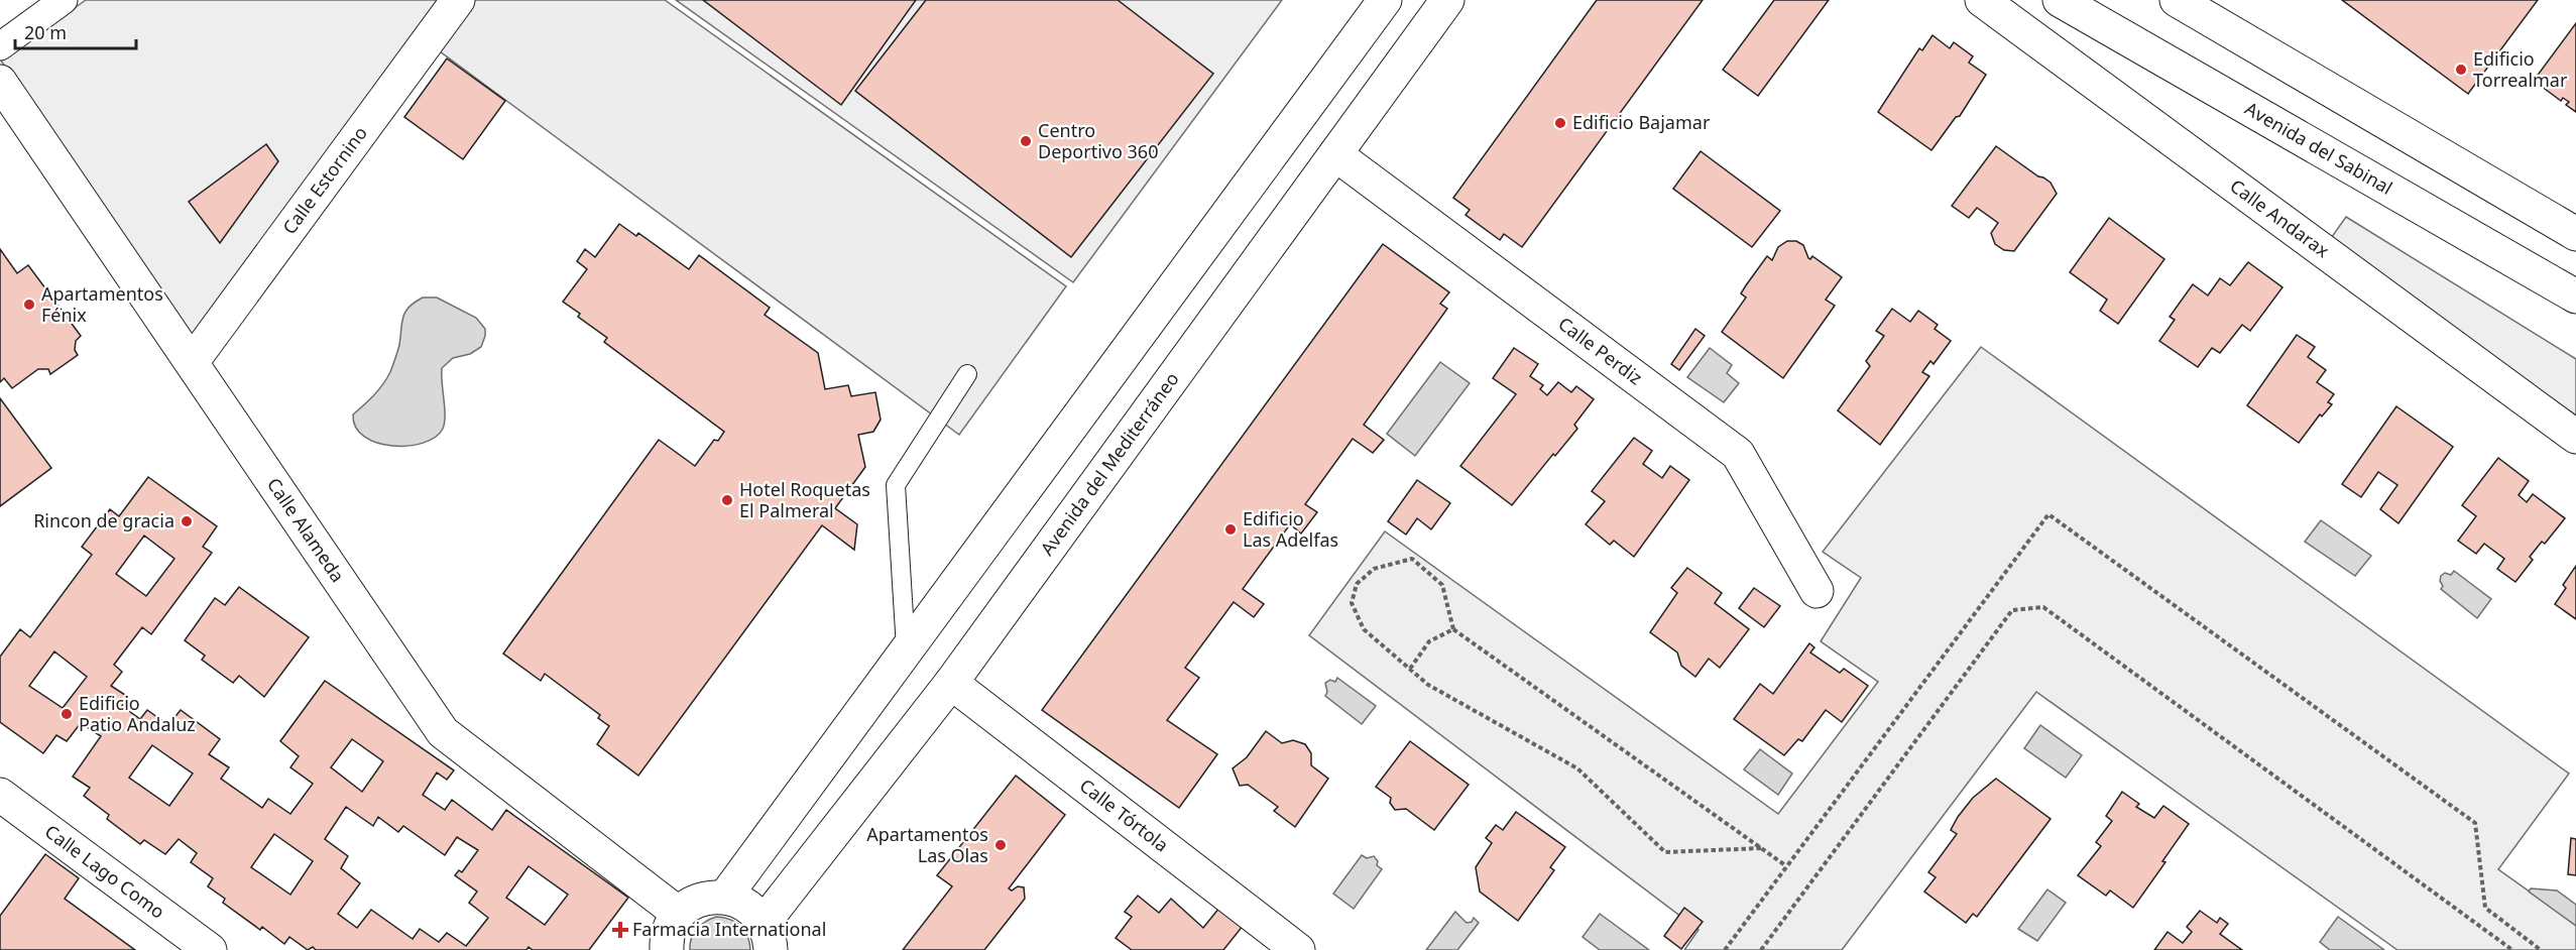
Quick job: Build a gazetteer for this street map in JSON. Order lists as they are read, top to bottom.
{
  "streets": {
    "street": [
      "Avenida del Sabinal",
      "Calle Estornino",
      "Calle Andarax",
      "Calle Perdiz",
      "Avenida del Mediterráneo",
      "Calle Alameda",
      "Calle Tórtola",
      "Calle Lago Como"
    ]
  },
  "crossings": [
    ["Calle Estornino", "Calle Alameda"],
    ["Calle Perdiz", "Avenida del Mediterráneo"],
    ["Avenida del Mediterráneo", "Calle Tórtola"]
  ],
  "places": {
    "other": [
      "Edificio Torrealmar",
      "Edificio Bajamar",
      "Centro Deportivo 360",
      "Apartamentos Fénix",
      "Hotel Roquetas El Palmeral",
      "Rincon de gracia",
      "Edificio Las Adelfas",
      "Edificio Patio Andaluz",
      "Apartamentos Las Olas"
    ],
    "health": ["Farmacia International"]
  },
  "scale_bar": "20 m"
}
